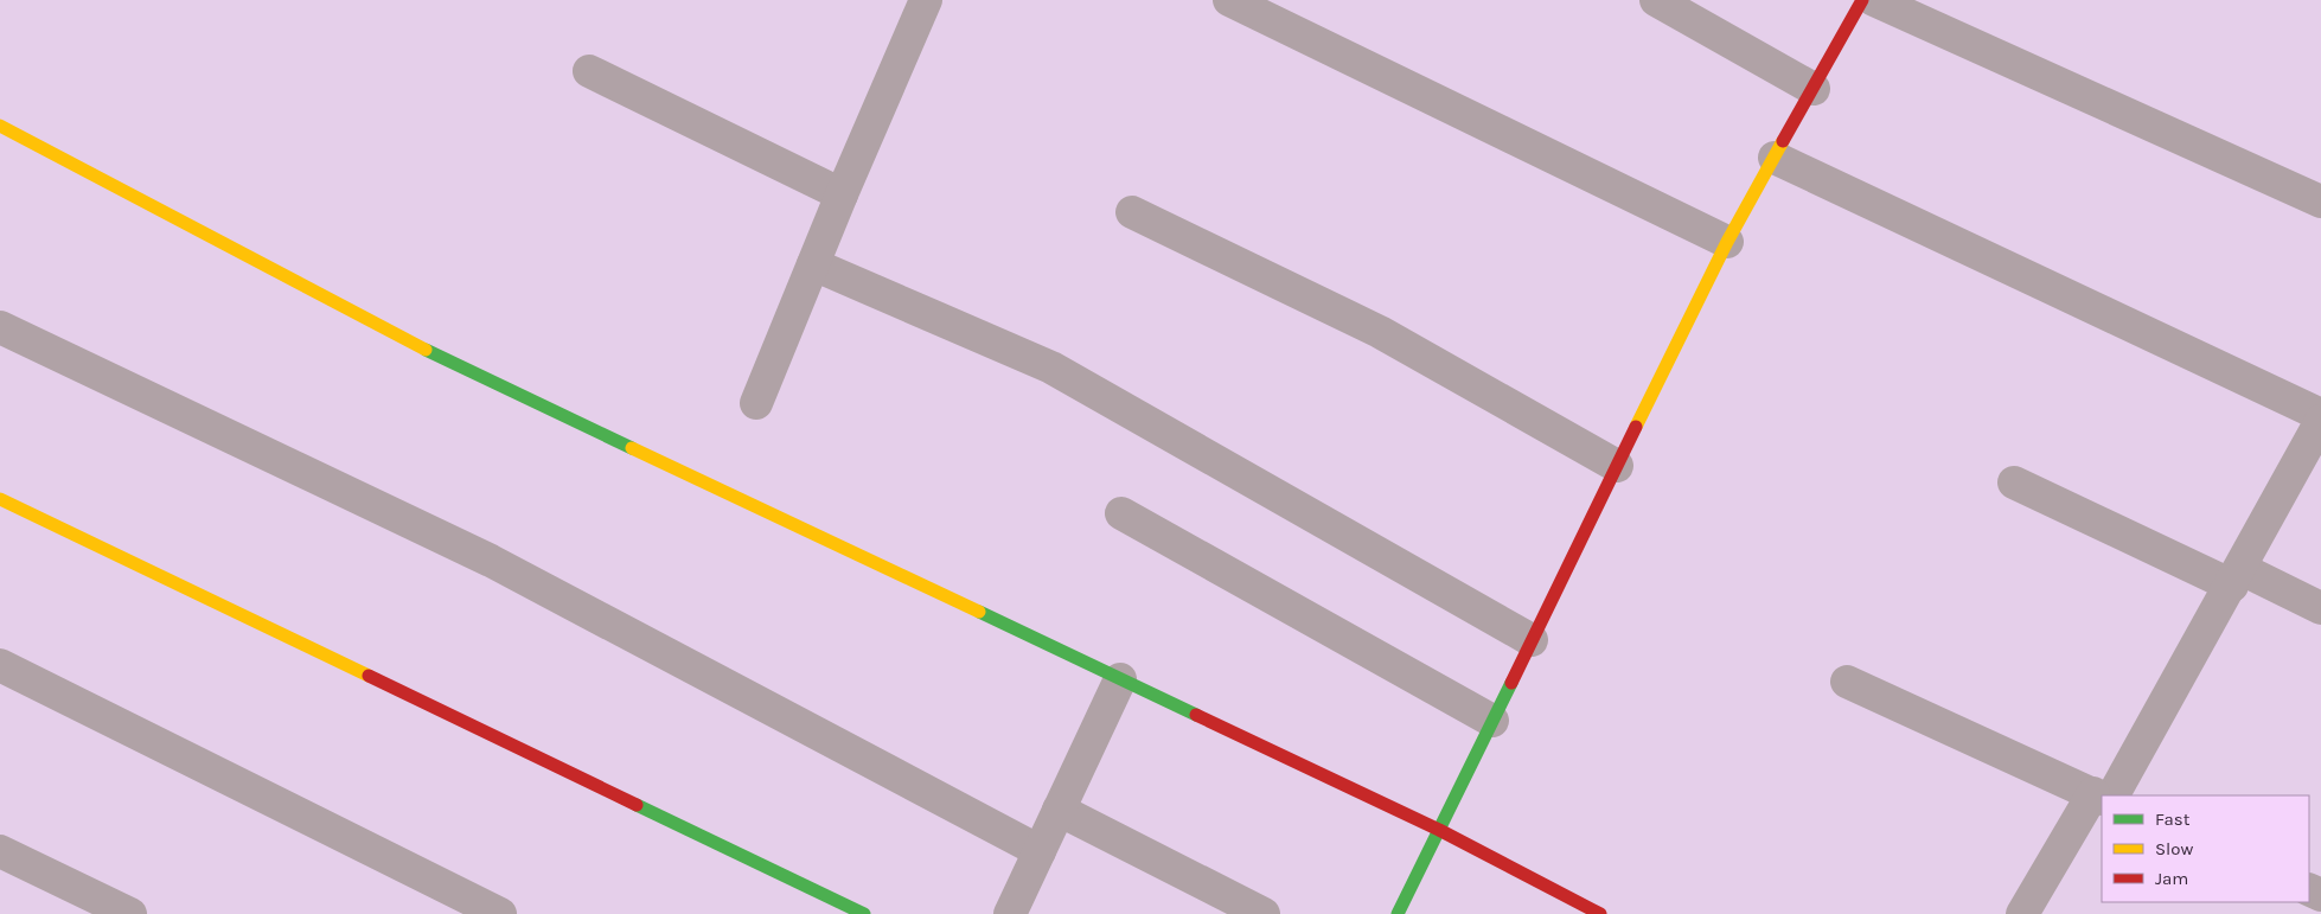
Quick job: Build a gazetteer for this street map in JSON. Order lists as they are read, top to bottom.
{
  "legend": ["Fast", "Slow", "Jam"]
}
